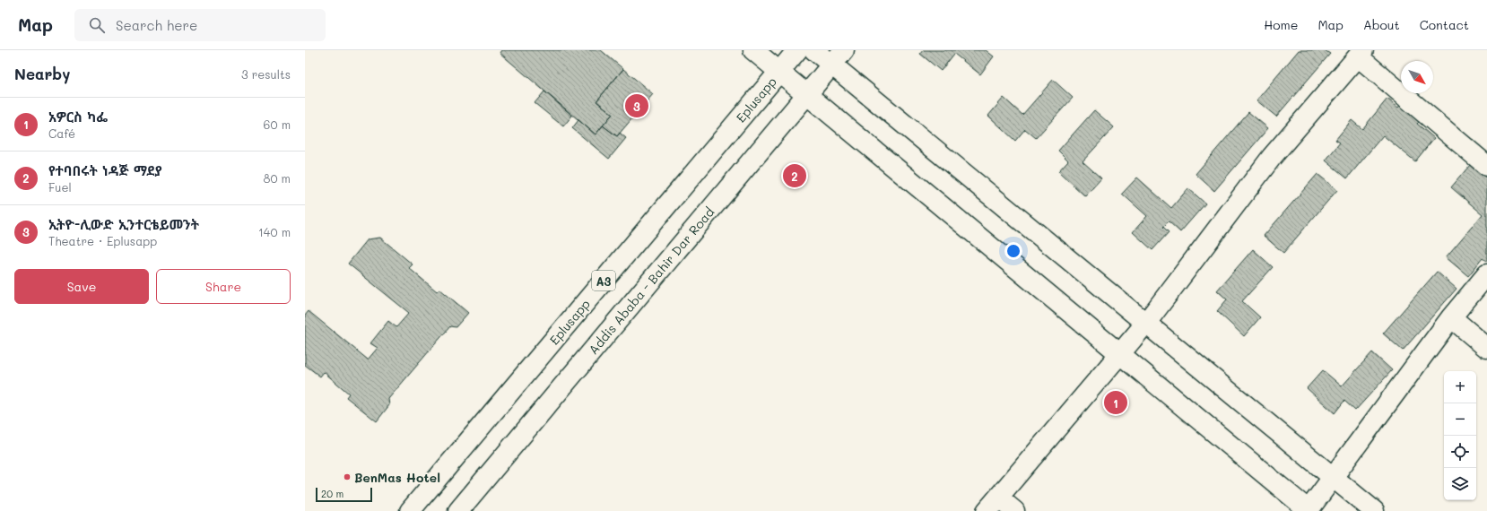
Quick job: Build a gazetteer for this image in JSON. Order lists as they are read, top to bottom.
{
  "streets": {
    "main road": ["Eplusapp", "A3", "Addis Ababa - Bahir Dar Road"]
  },
  "places": ["BenMas Hotel"],
  "scale_bar": "20 m",
  "north": "bottom right",
  "page": {
    "header": "Map",
    "search": "Search here",
    "nav": [
      "Home",
      "Map",
      "About",
      "Contact"
    ],
    "heading": ["Nearby", "3 results"],
    "pins": ["3", "2", "1"],
    "list": [
      {
        "mark": "1",
        "name": "አዎርስ ካፌ",
        "note": "Café",
        "value": "60 m"
      },
      {
        "mark": "2",
        "name": "የተባበሩት ነዳጅ ማደያ",
        "note": "Fuel",
        "value": "80 m"
      },
      {
        "mark": "3",
        "name": "ኢትዮ-ሊውድ ኢንተርቴይመንት",
        "note": "Theatre · Eplusapp",
        "value": "140 m"
      }
    ],
    "buttons": ["Save", "Share"],
    "map_buttons": ["+", "−"],
    "scale": "20 m"
  }
}
